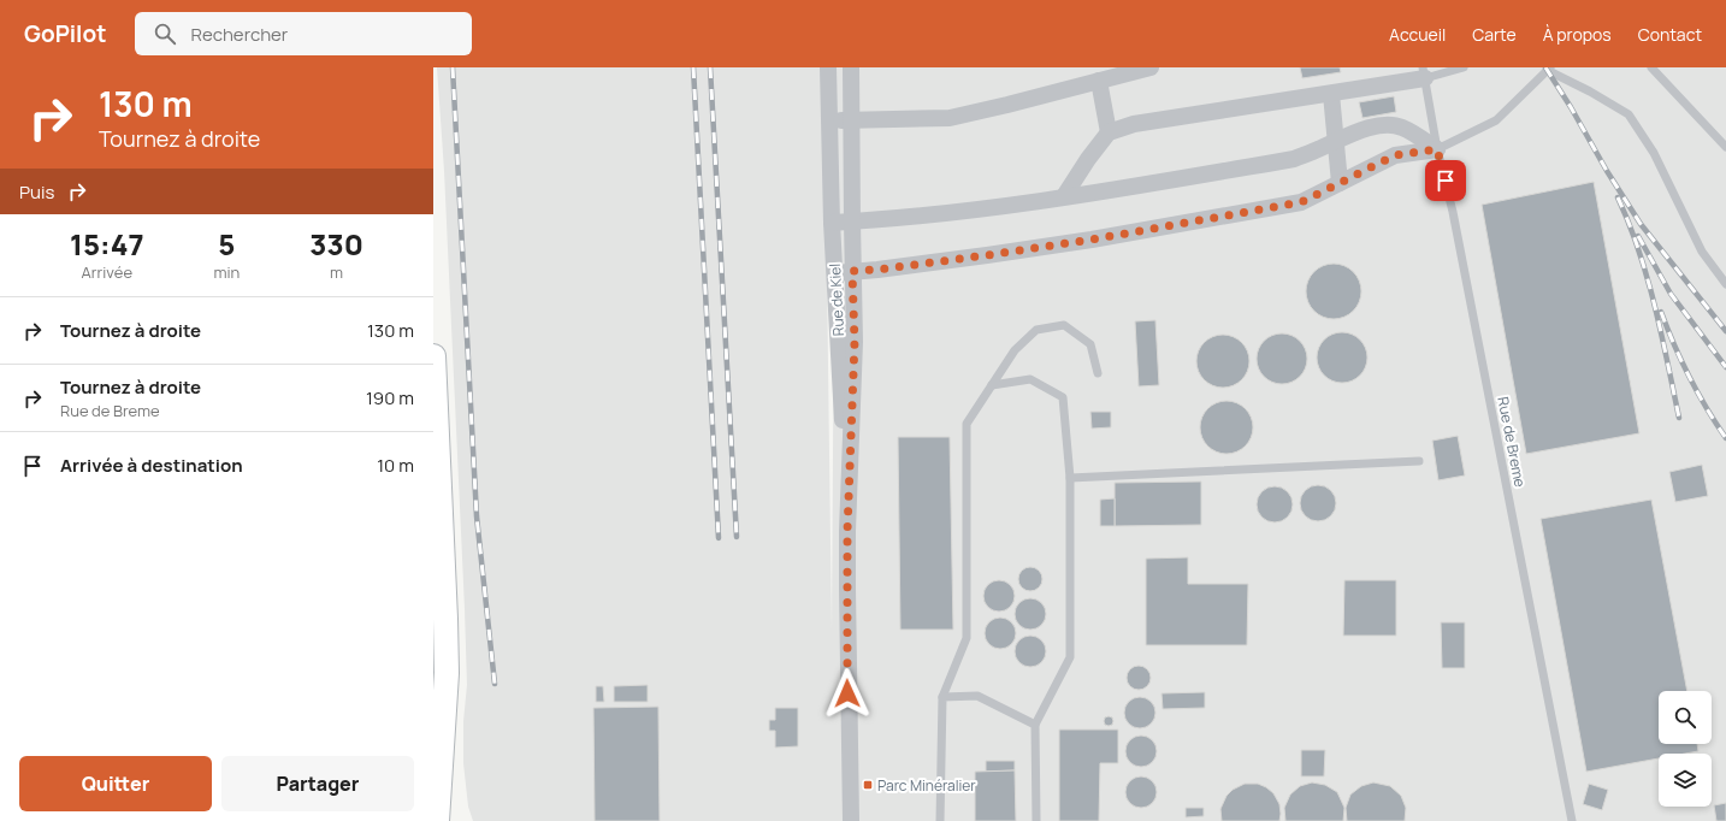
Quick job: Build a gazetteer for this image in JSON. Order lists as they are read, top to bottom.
{
  "streets": {
    "street": ["Rue de Kiel"],
    "lane": ["Rue de Breme"]
  },
  "places": {
    "transit": ["Parc Minéralier"]
  },
  "page": {
    "header": "GoPilot",
    "search": "Rechercher",
    "nav": [
      "Accueil",
      "Carte",
      "À propos",
      "Contact"
    ],
    "turn": ["130 m", "Tournez à droite"],
    "then": "Puis",
    "eta": [
      "15:47",
      "Arrivée",
      "5",
      "min",
      "330",
      "m"
    ],
    "list": [
      {
        "name": "Tournez à droite",
        "value": "130 m"
      },
      {
        "name": "Tournez à droite",
        "note": "Rue de Breme",
        "value": "190 m"
      },
      {
        "name": "Arrivée à destination",
        "value": "10 m"
      }
    ],
    "buttons": ["Quitter", "Partager"]
  }
}
